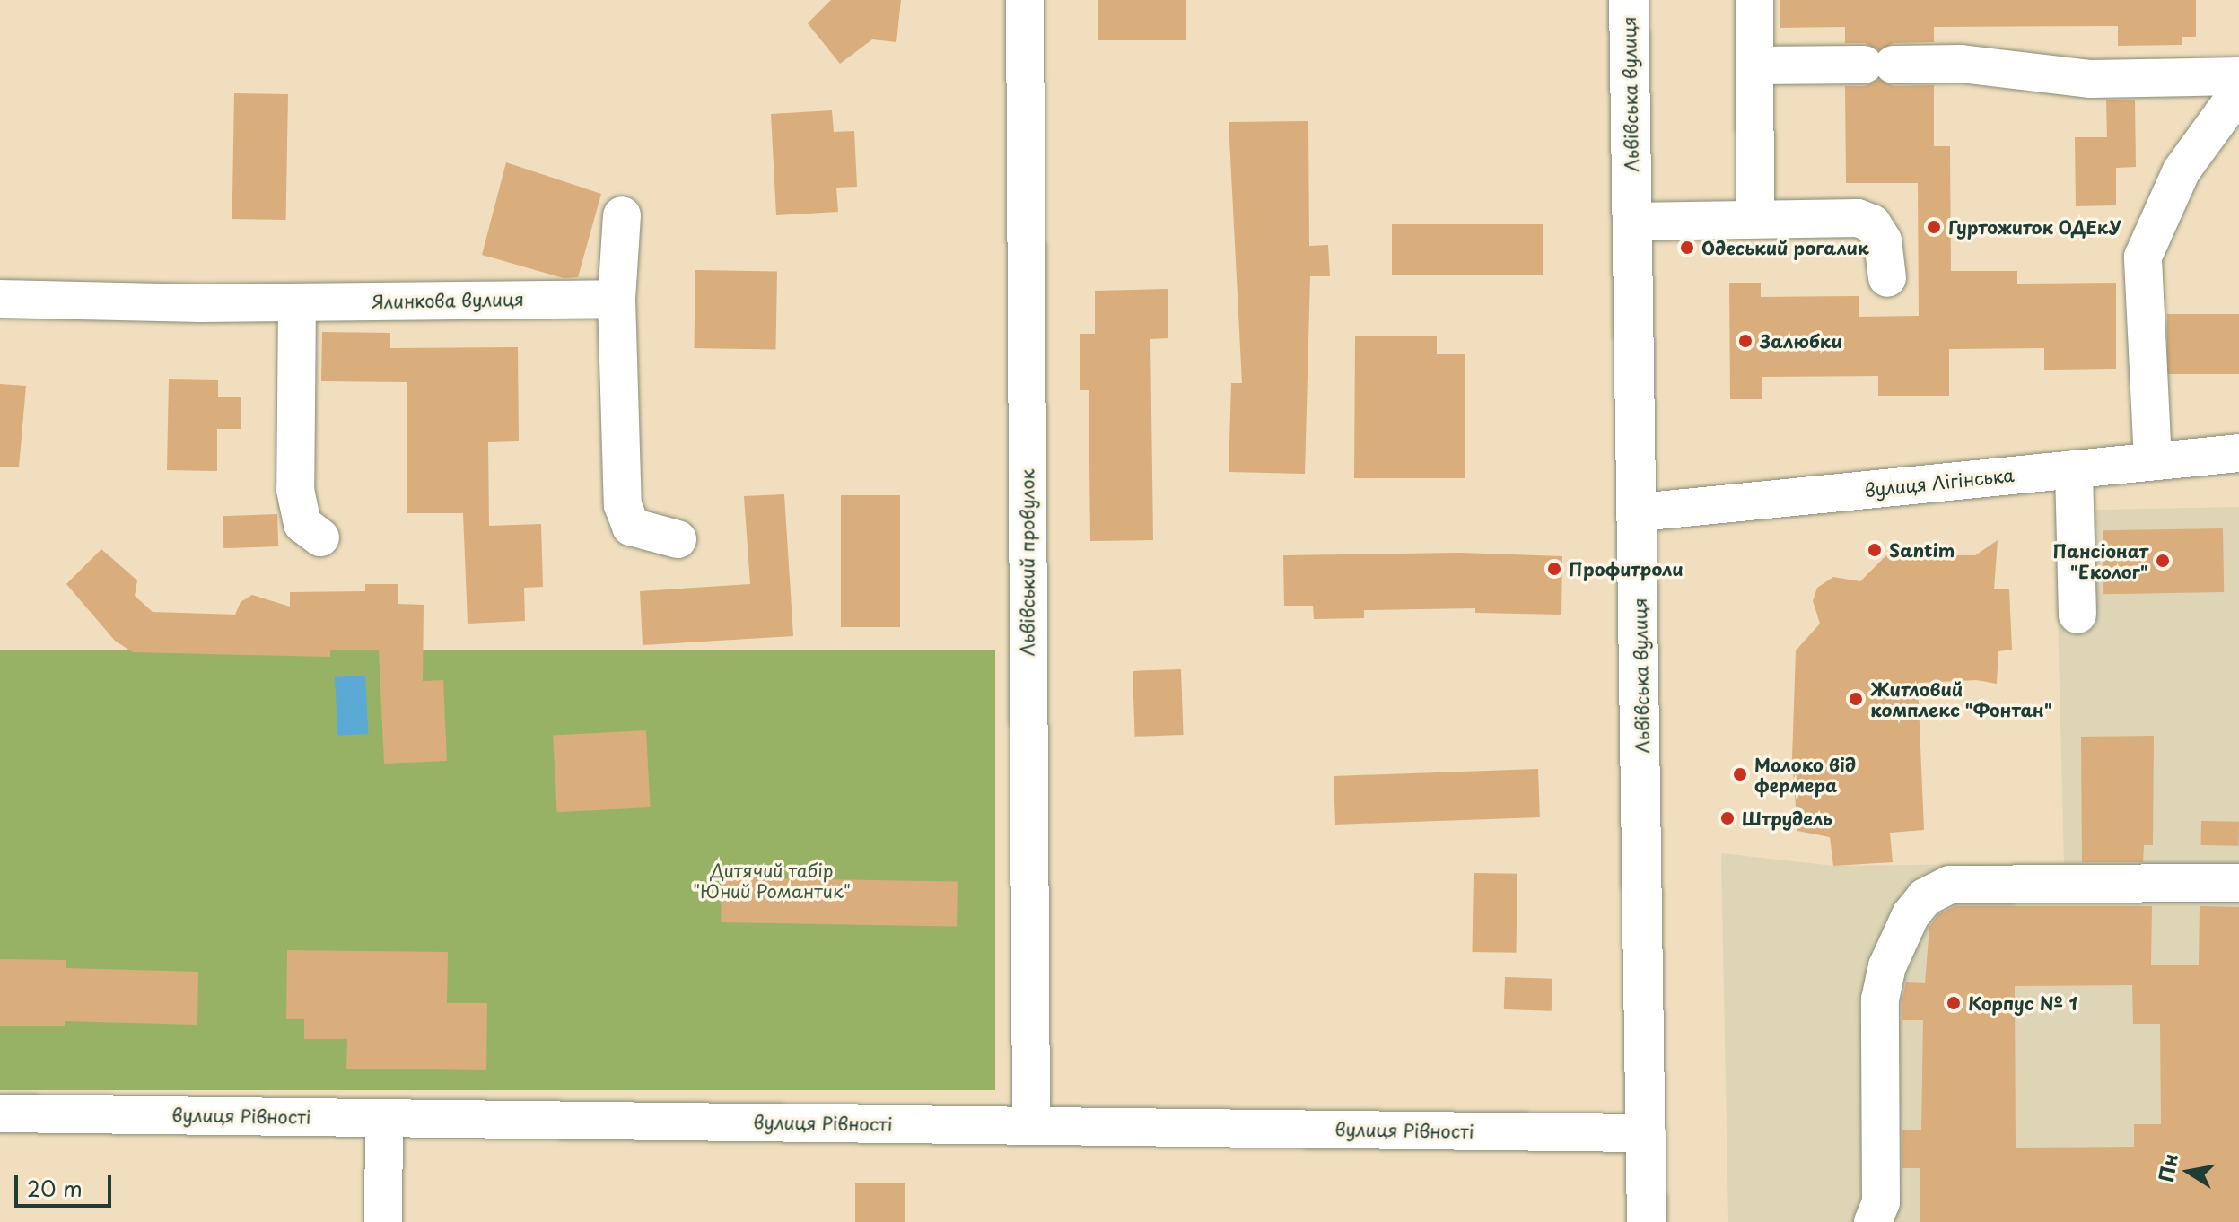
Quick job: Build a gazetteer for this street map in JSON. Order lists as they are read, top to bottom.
{
  "streets": {
    "main road": ["Львівська вулиця"],
    "street": [
      "Ялинкова вулиця",
      "вулиця Лігінська",
      "Львівський провулок",
      "вулиця Рівності"
    ]
  },
  "crossings": [
    ["Львівська вулиця", "вулиця Лігінська"],
    ["Львівська вулиця", "вулиця Рівності"],
    ["Львівський провулок", "вулиця Рівності"]
  ],
  "parks": ["Дитячий табір \"Юний Романтик\""],
  "places": [
    "Гуртожиток ОДЕкУ",
    "Одеський рогалик",
    "Залюбки",
    "Santim",
    "Пансіонат \"Еколог\"",
    "Профитроли",
    "Житловий комплекс \"Фонтан\"",
    "Молоко від фермера",
    "Штрудель",
    "Корпус № 1"
  ],
  "scale_bar": "20 m",
  "north": "left"
}
